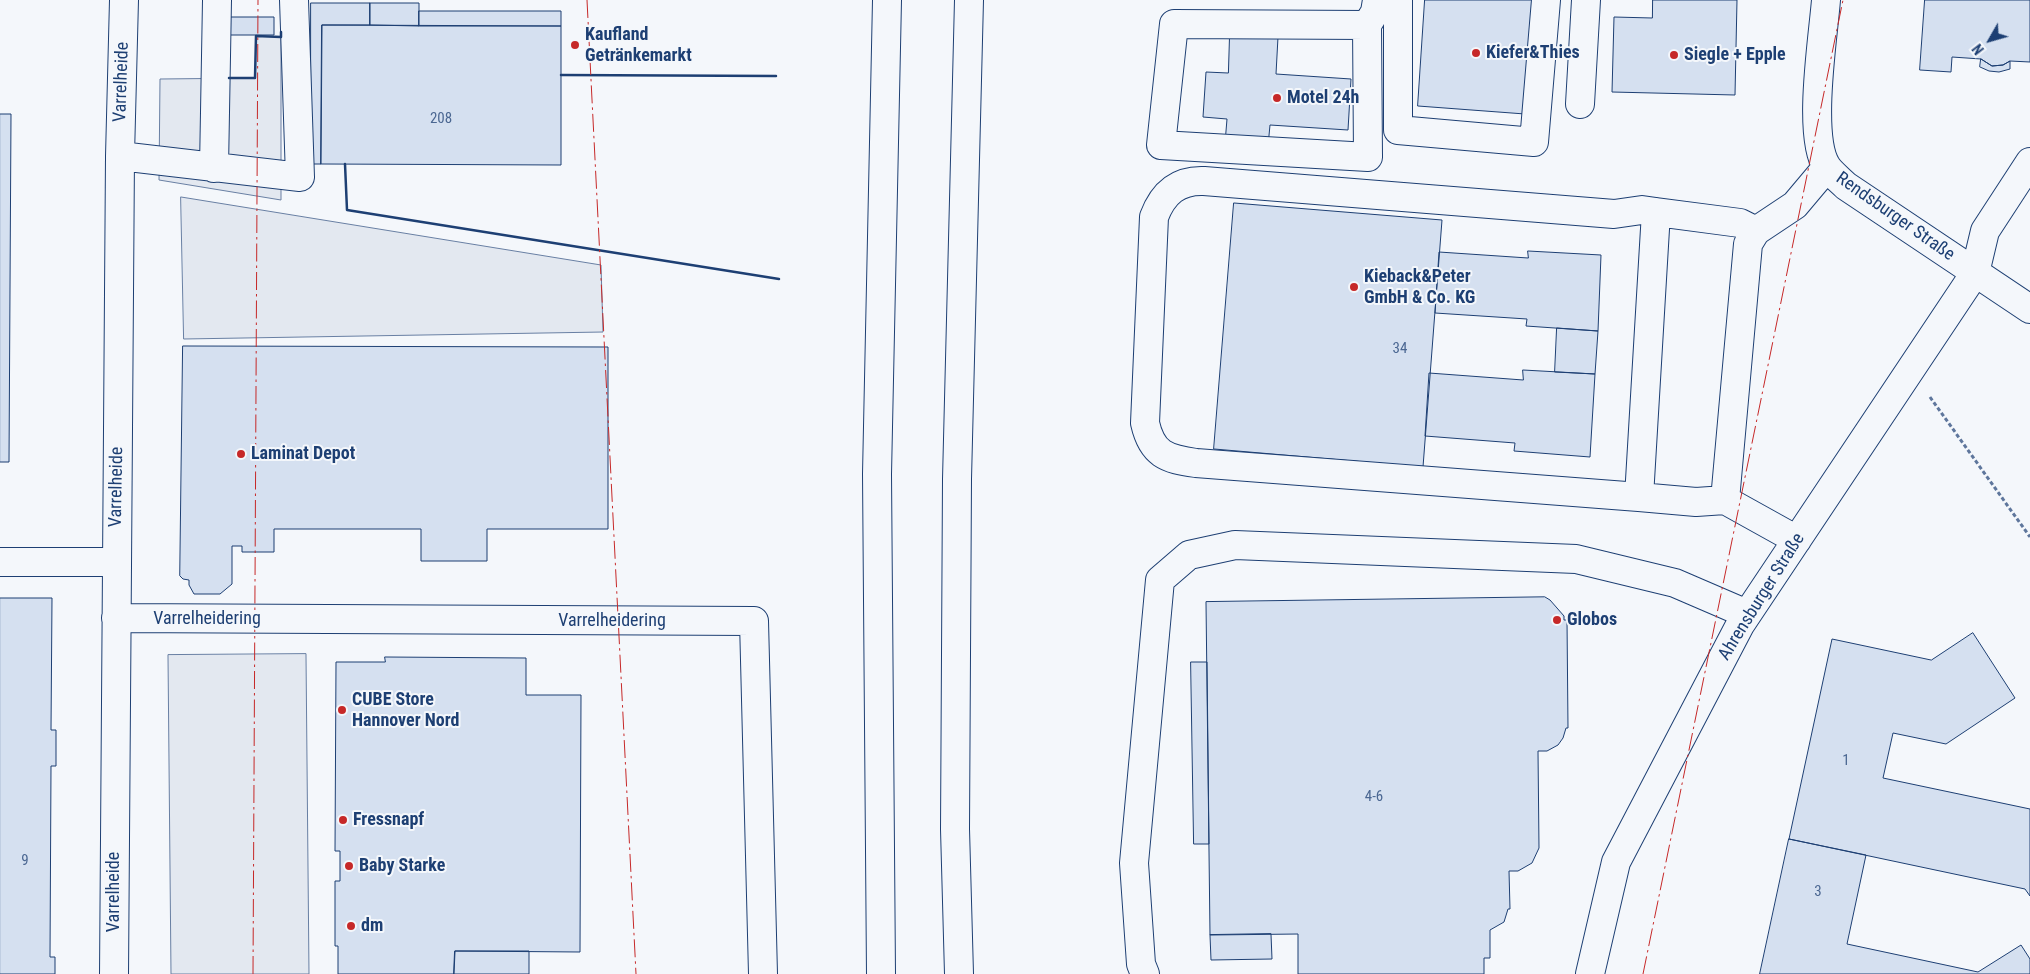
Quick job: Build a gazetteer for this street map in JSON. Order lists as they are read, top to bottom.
{
  "streets": {
    "main road": [
      "Varrelheide",
      "Rendsburger Straße",
      "Ahrensburger Straße",
      "Varrelheidering"
    ]
  },
  "crossings": [
    ["Varrelheide", "Varrelheidering"],
    ["Rendsburger Straße", "Ahrensburger Straße"]
  ],
  "places": [
    "Kaufland Getränkemarkt",
    "Kiefer&Thies",
    "Siegle + Epple",
    "Motel 24h",
    "Kieback&Peter GmbH & Co. KG",
    "Laminat Depot",
    "Globos",
    "CUBE Store Hannover Nord",
    "Fressnapf",
    "Baby Starke",
    "dm"
  ],
  "house_numbers": [
    "208",
    "34",
    "1",
    "4-6",
    "9",
    "3"
  ],
  "north": "bottom left"
}
